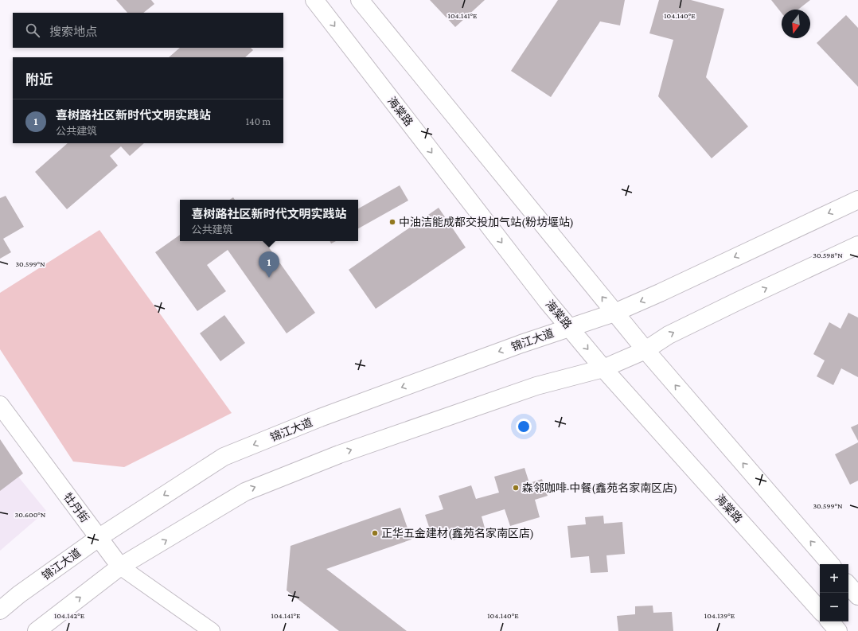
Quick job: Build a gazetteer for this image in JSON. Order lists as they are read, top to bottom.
{
  "streets": {
    "main road": ["海棠路", "锦江大道", "牡丹街"]
  },
  "crossings": [
    ["海棠路", "锦江大道"],
    ["锦江大道", "牡丹街"]
  ],
  "places": ["中油洁能成都交投加气站(粉坊堰站)", "森邻咖啡·中餐(鑫苑名家南区店)", "正华五金建材(鑫苑名家南区店)"],
  "north": "bottom",
  "page": {
    "search": "搜索地点",
    "heading": "附近",
    "list": [
      {
        "mark": "1",
        "name": "喜树路社区新时代文明实践站",
        "note": "公共建筑",
        "value": "140 m"
      }
    ],
    "popup": ["喜树路社区新时代文明实践站", "公共建筑"],
    "pins": "1",
    "map_buttons": ["+", "−"]
  },
  "coordinates": [
    "104.141°E",
    "104.140°E",
    "30.598°N",
    "30.599°N",
    "30.600°N",
    "104.142°E",
    "104.139°E"
  ]
}
